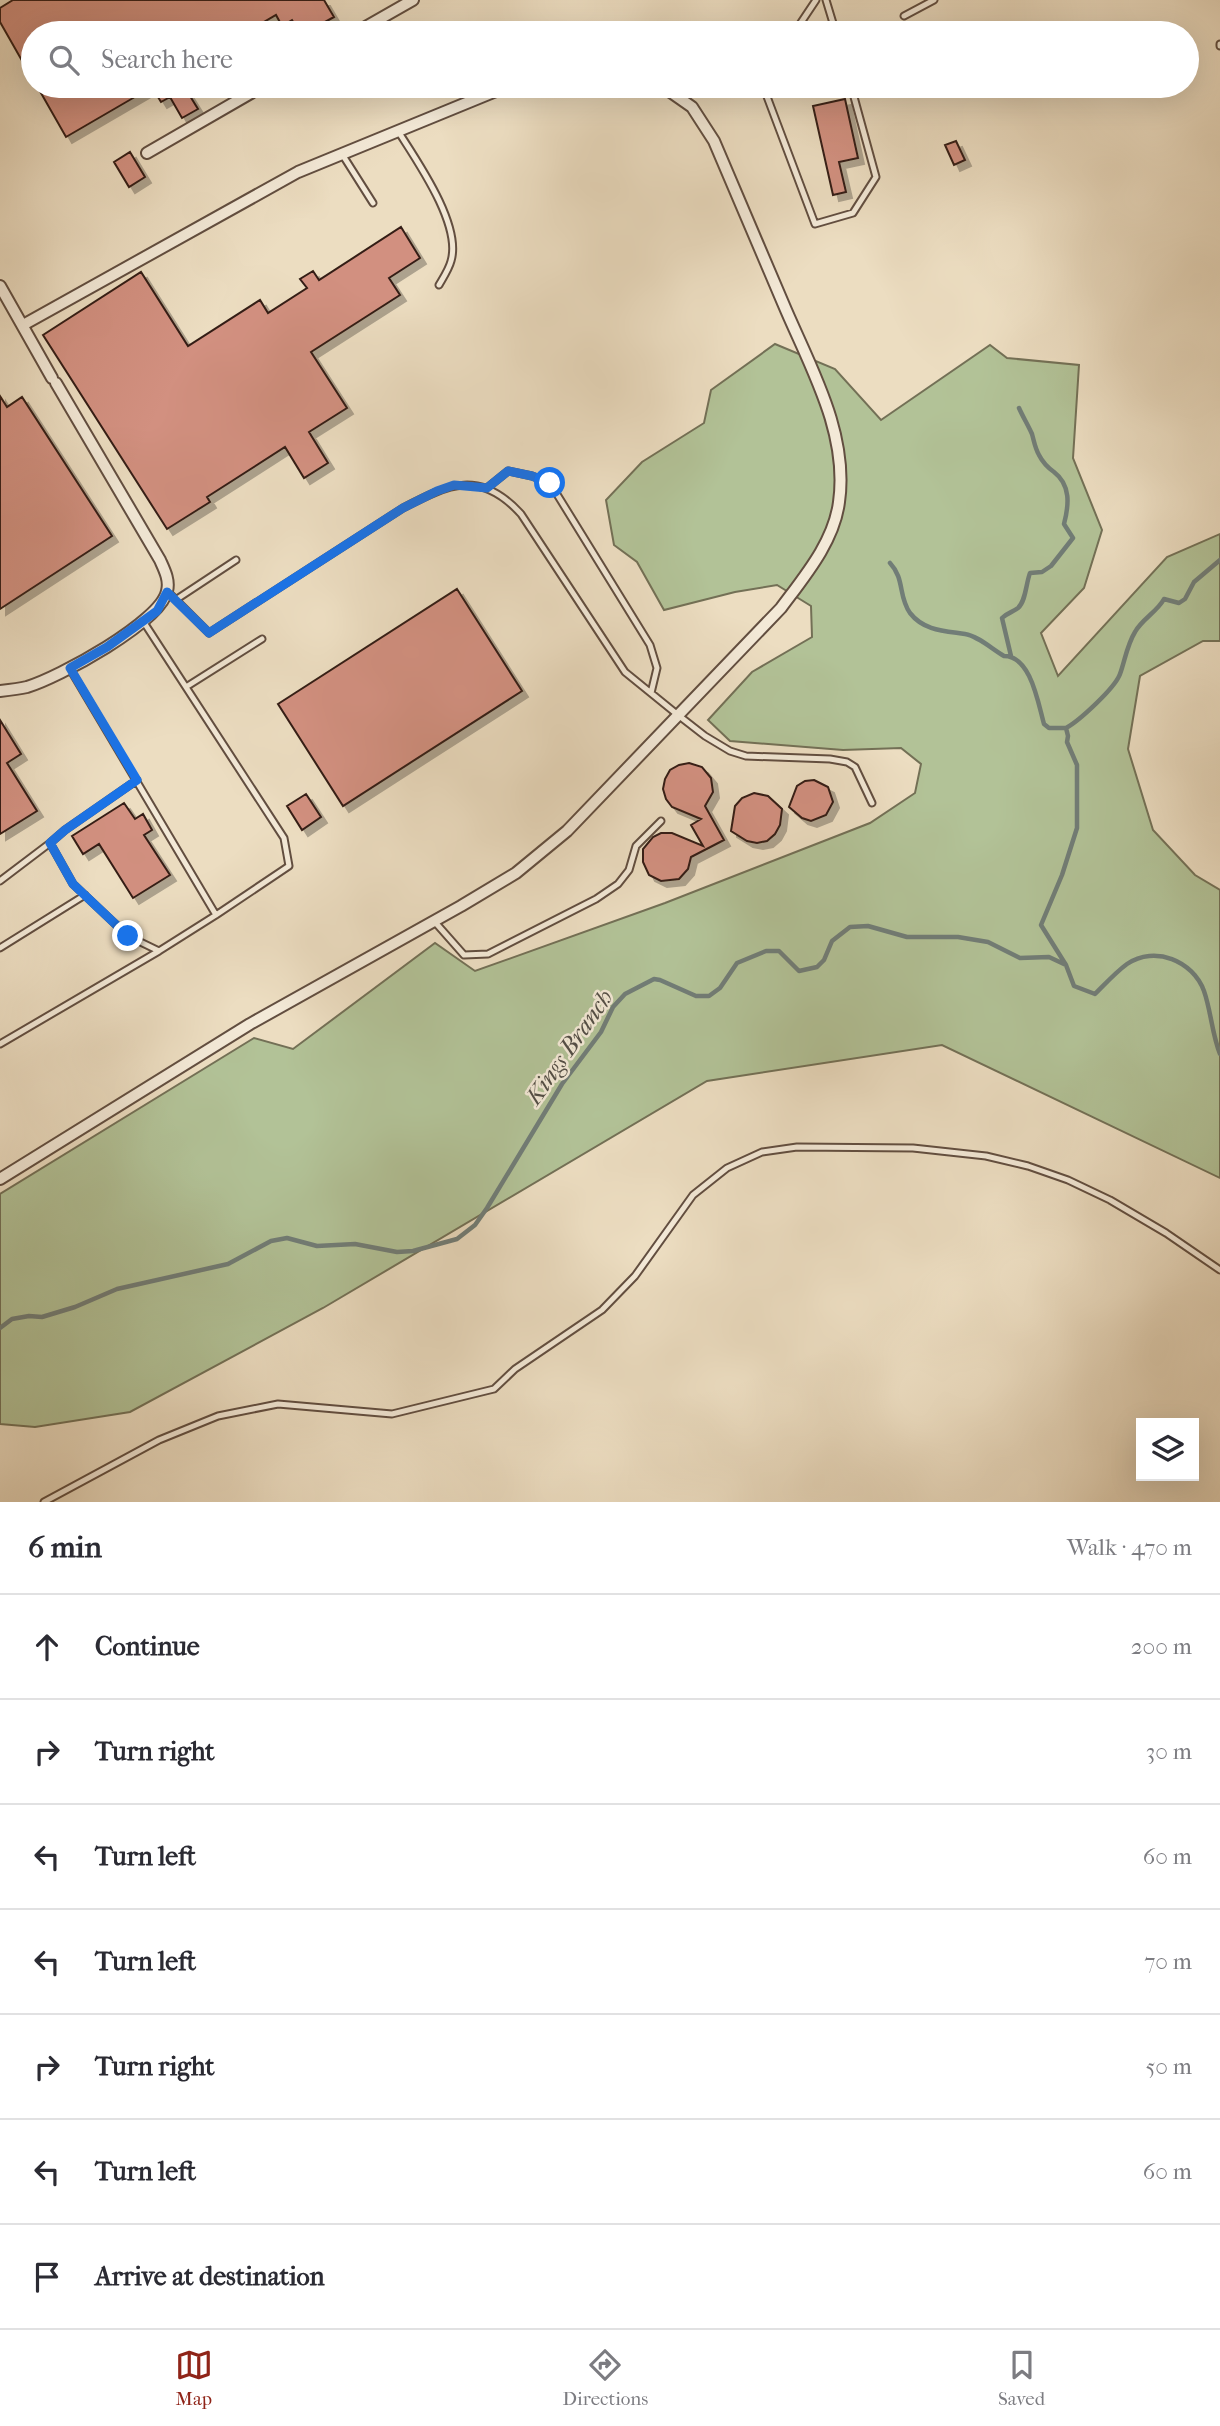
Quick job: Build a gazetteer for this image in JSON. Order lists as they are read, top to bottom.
{
  "water": ["Kings Branch"],
  "page": {
    "search": "Search here",
    "heading": ["6 min", "Walk · 470 m"],
    "list": [
      ["Continue", "200 m"],
      ["Turn right", "30 m"],
      ["Turn left", "60 m"],
      ["Turn left", "70 m"],
      ["Turn right", "50 m"],
      ["Turn left", "60 m"],
      "Arrive at destination"
    ],
    "nav": ["Map", "Directions", "Saved"]
  }
}
